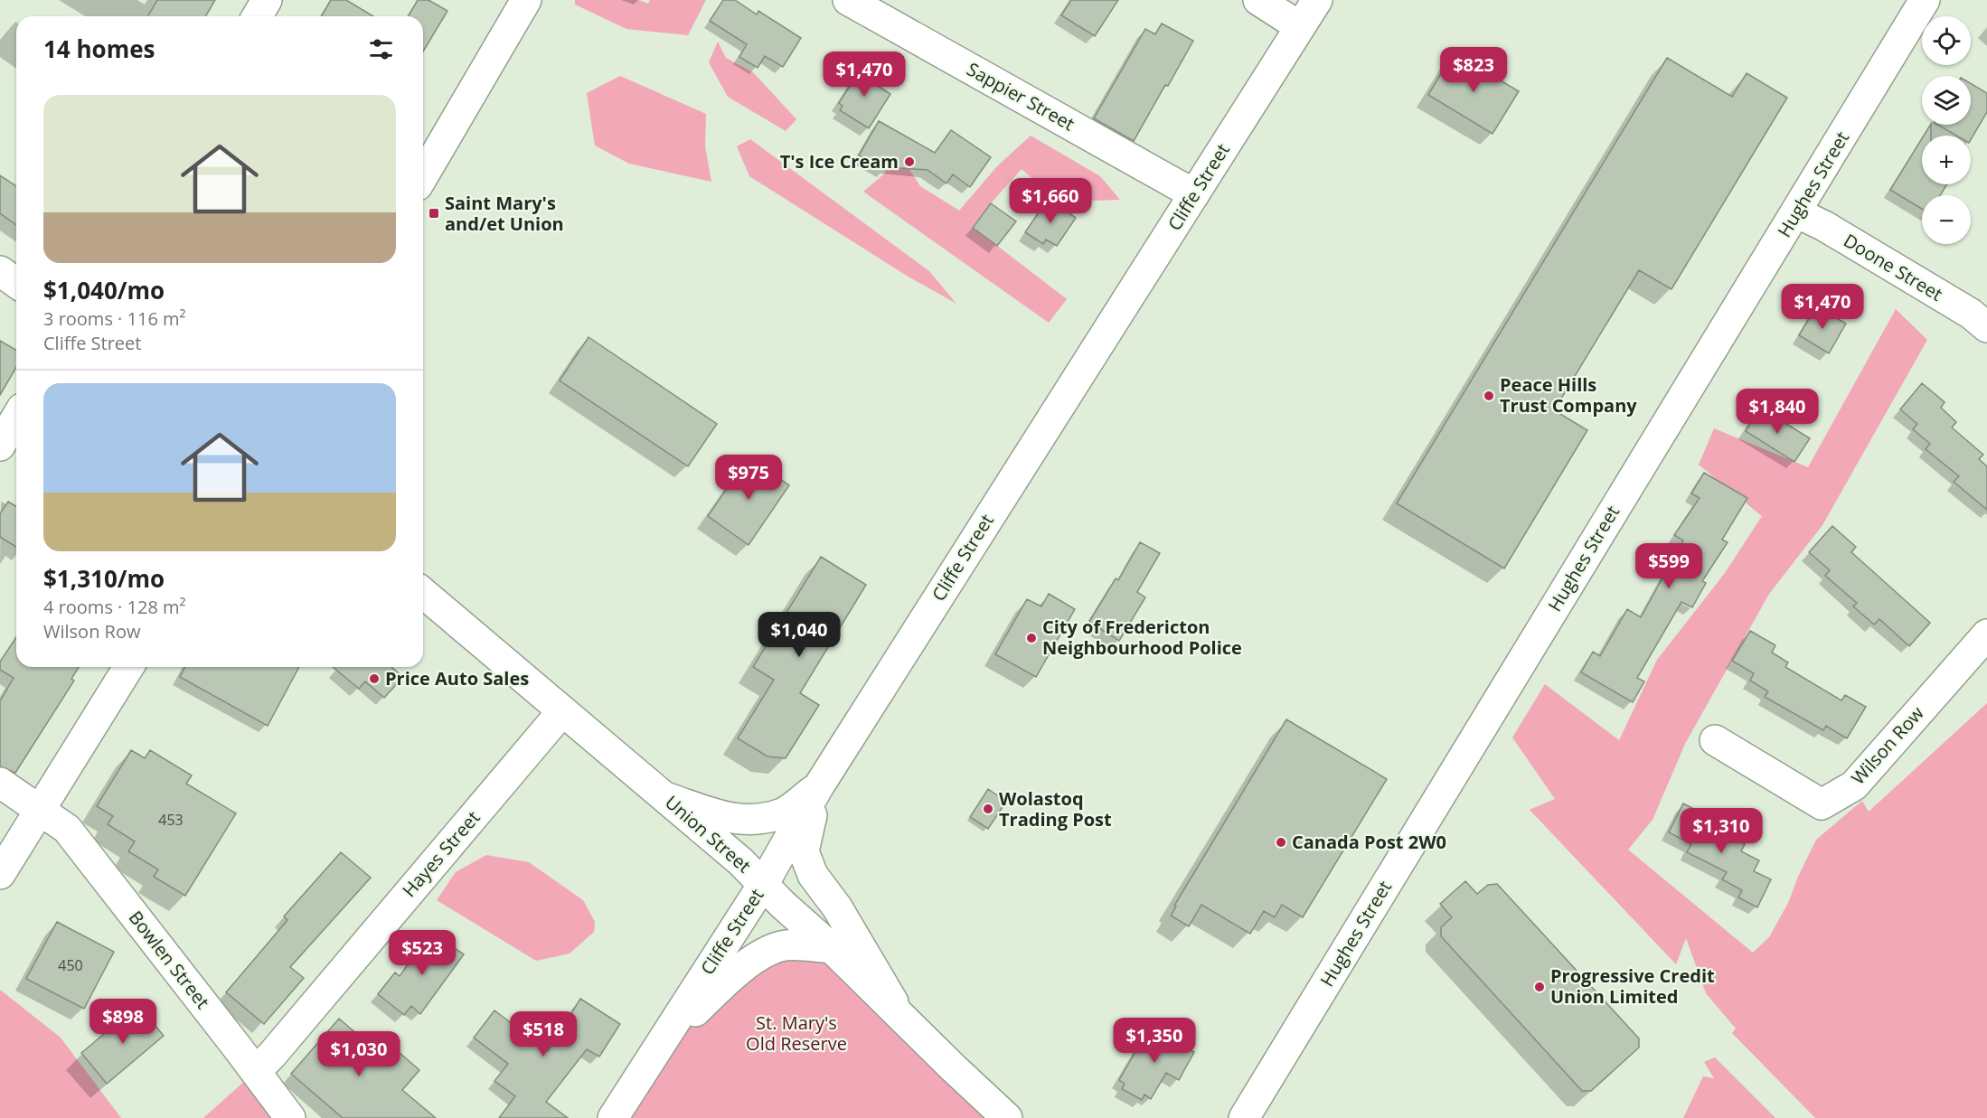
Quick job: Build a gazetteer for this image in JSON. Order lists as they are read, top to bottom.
{
  "streets": {
    "street": [
      "Sappier Street",
      "Hughes Street",
      "Cliffe Street",
      "Doone Street",
      "Wilson Row",
      "Union Street",
      "Hayes Street",
      "Bowlen Street"
    ]
  },
  "crossings": [
    ["Sappier Street", "Cliffe Street"],
    ["Hughes Street", "Doone Street"],
    ["Cliffe Street", "Union Street"],
    ["Union Street", "Hayes Street"],
    ["Hayes Street", "Bowlen Street"]
  ],
  "parks": ["St. Mary's Old Reserve"],
  "places": {
    "other": [
      "T's Ice Cream",
      "Peace Hills Trust Company",
      "City of Fredericton Neighbourhood Police",
      "Price Auto Sales",
      "Wolastoq Trading Post",
      "Canada Post 2W0",
      "Progressive Credit Union Limited"
    ],
    "transit": ["Saint Mary's and/et Union"]
  },
  "house_numbers": ["453", "450"],
  "page": {
    "map_buttons": ["+", "−"],
    "heading": "14 homes",
    "price": [
      "$823",
      "$1,470",
      "$1,660",
      "$1,470",
      "$1,840",
      "$975",
      "$599",
      "$1,040",
      "$1,310",
      "$523",
      "$898",
      "$518",
      "$1,350",
      "$1,030"
    ],
    "list": [
      {
        "name": "$1,040/mo",
        "note": "3 rooms · 116 m² · Cliffe Street"
      },
      {
        "name": "$1,310/mo",
        "note": "4 rooms · 128 m² · Wilson Row"
      }
    ]
  }
}
